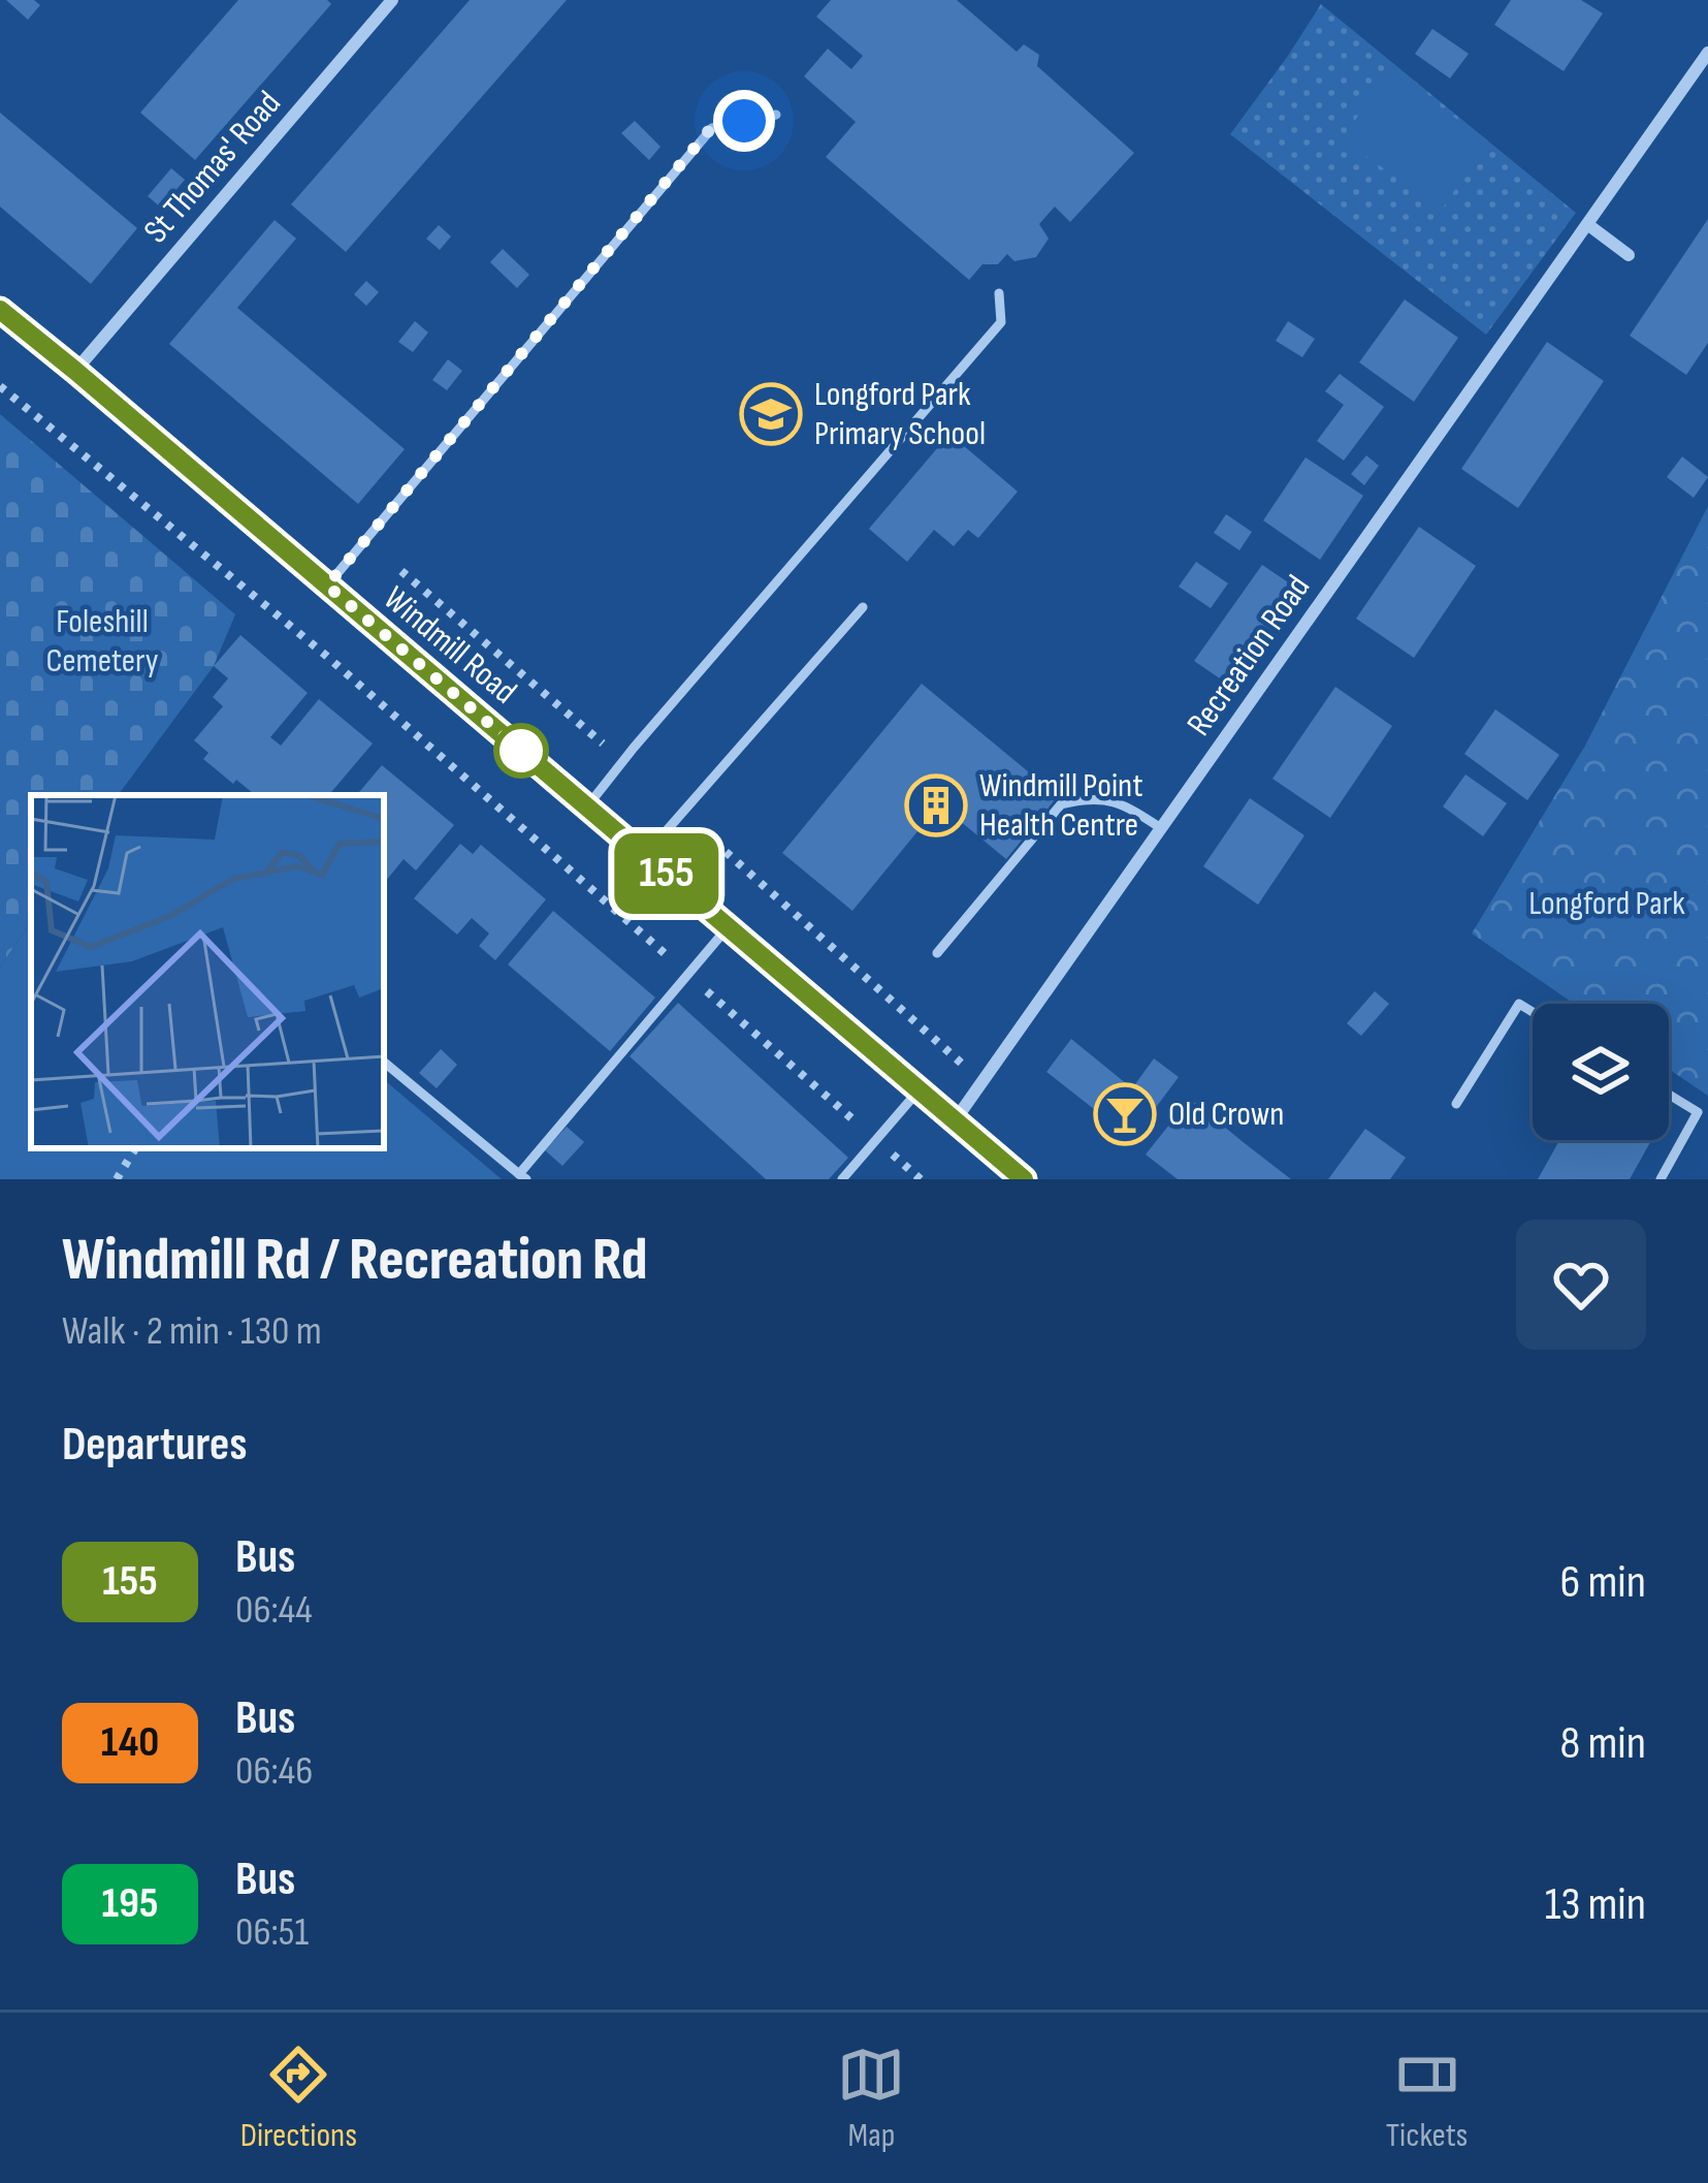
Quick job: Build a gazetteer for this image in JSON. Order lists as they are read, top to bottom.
{
  "streets": {
    "street": ["St Thomas' Road", "Windmill Road", "Recreation Road"]
  },
  "crossings": [
    ["St Thomas' Road", "Windmill Road"],
    ["Windmill Road", "Recreation Road"]
  ],
  "parks": ["Foleshill Cemetery", "Longford Park"],
  "places": {
    "school or university": ["Longford Park Primary School"],
    "building": ["Windmill Point Health Centre"],
    "bar": ["Old Crown"]
  },
  "lines": ["bus line 155"],
  "page": {
    "on_map": "155",
    "heading": [
      ["Windmill Rd / Recreation Rd", "Walk · 2 min · 130 m"],
      "Departures"
    ],
    "list": [
      {
        "mark": "155",
        "name": "Bus",
        "note": "06:44",
        "value": "6 min"
      },
      {
        "mark": "140",
        "name": "Bus",
        "note": "06:46",
        "value": "8 min"
      },
      {
        "mark": "195",
        "name": "Bus",
        "note": "06:51",
        "value": "13 min"
      }
    ],
    "tabs": ["Directions", "Map", "Tickets"]
  }
}
